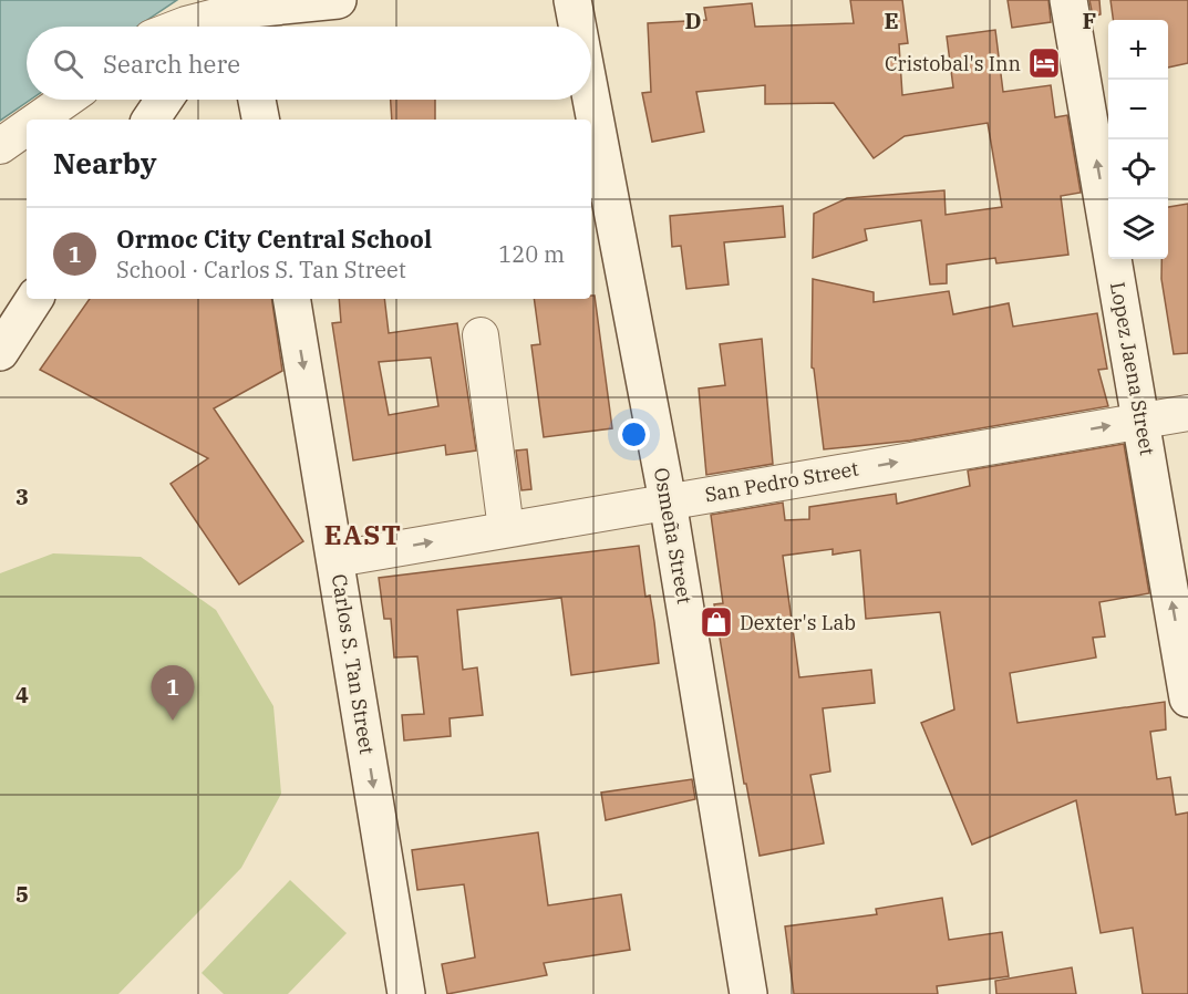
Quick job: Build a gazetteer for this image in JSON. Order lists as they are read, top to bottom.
{
  "streets": {
    "street": [
      "Lopez Jaena Street",
      "San Pedro Street",
      "Osmeña Street",
      "Carlos S. Tan Street"
    ]
  },
  "crossings": [
    ["Lopez Jaena Street", "San Pedro Street"],
    ["San Pedro Street", "Osmeña Street"],
    ["San Pedro Street", "Carlos S. Tan Street"]
  ],
  "one_way": ["Lopez Jaena Street", "San Pedro Street", "Carlos S. Tan Street"],
  "districts": ["EAST"],
  "places": {
    "hotel": ["Cristobal's Inn"],
    "shop": ["Dexter's Lab"]
  },
  "page": {
    "map_buttons": ["+", "−"],
    "search": "Search here",
    "heading": "Nearby",
    "list": [
      {
        "mark": "1",
        "name": "Ormoc City Central School",
        "note": "School · Carlos S. Tan Street",
        "value": "120 m"
      }
    ],
    "pins": "1"
  },
  "grid": {
    "columns": ["D", "E", "F"],
    "rows": ["3", "4", "5"]
  }
}
